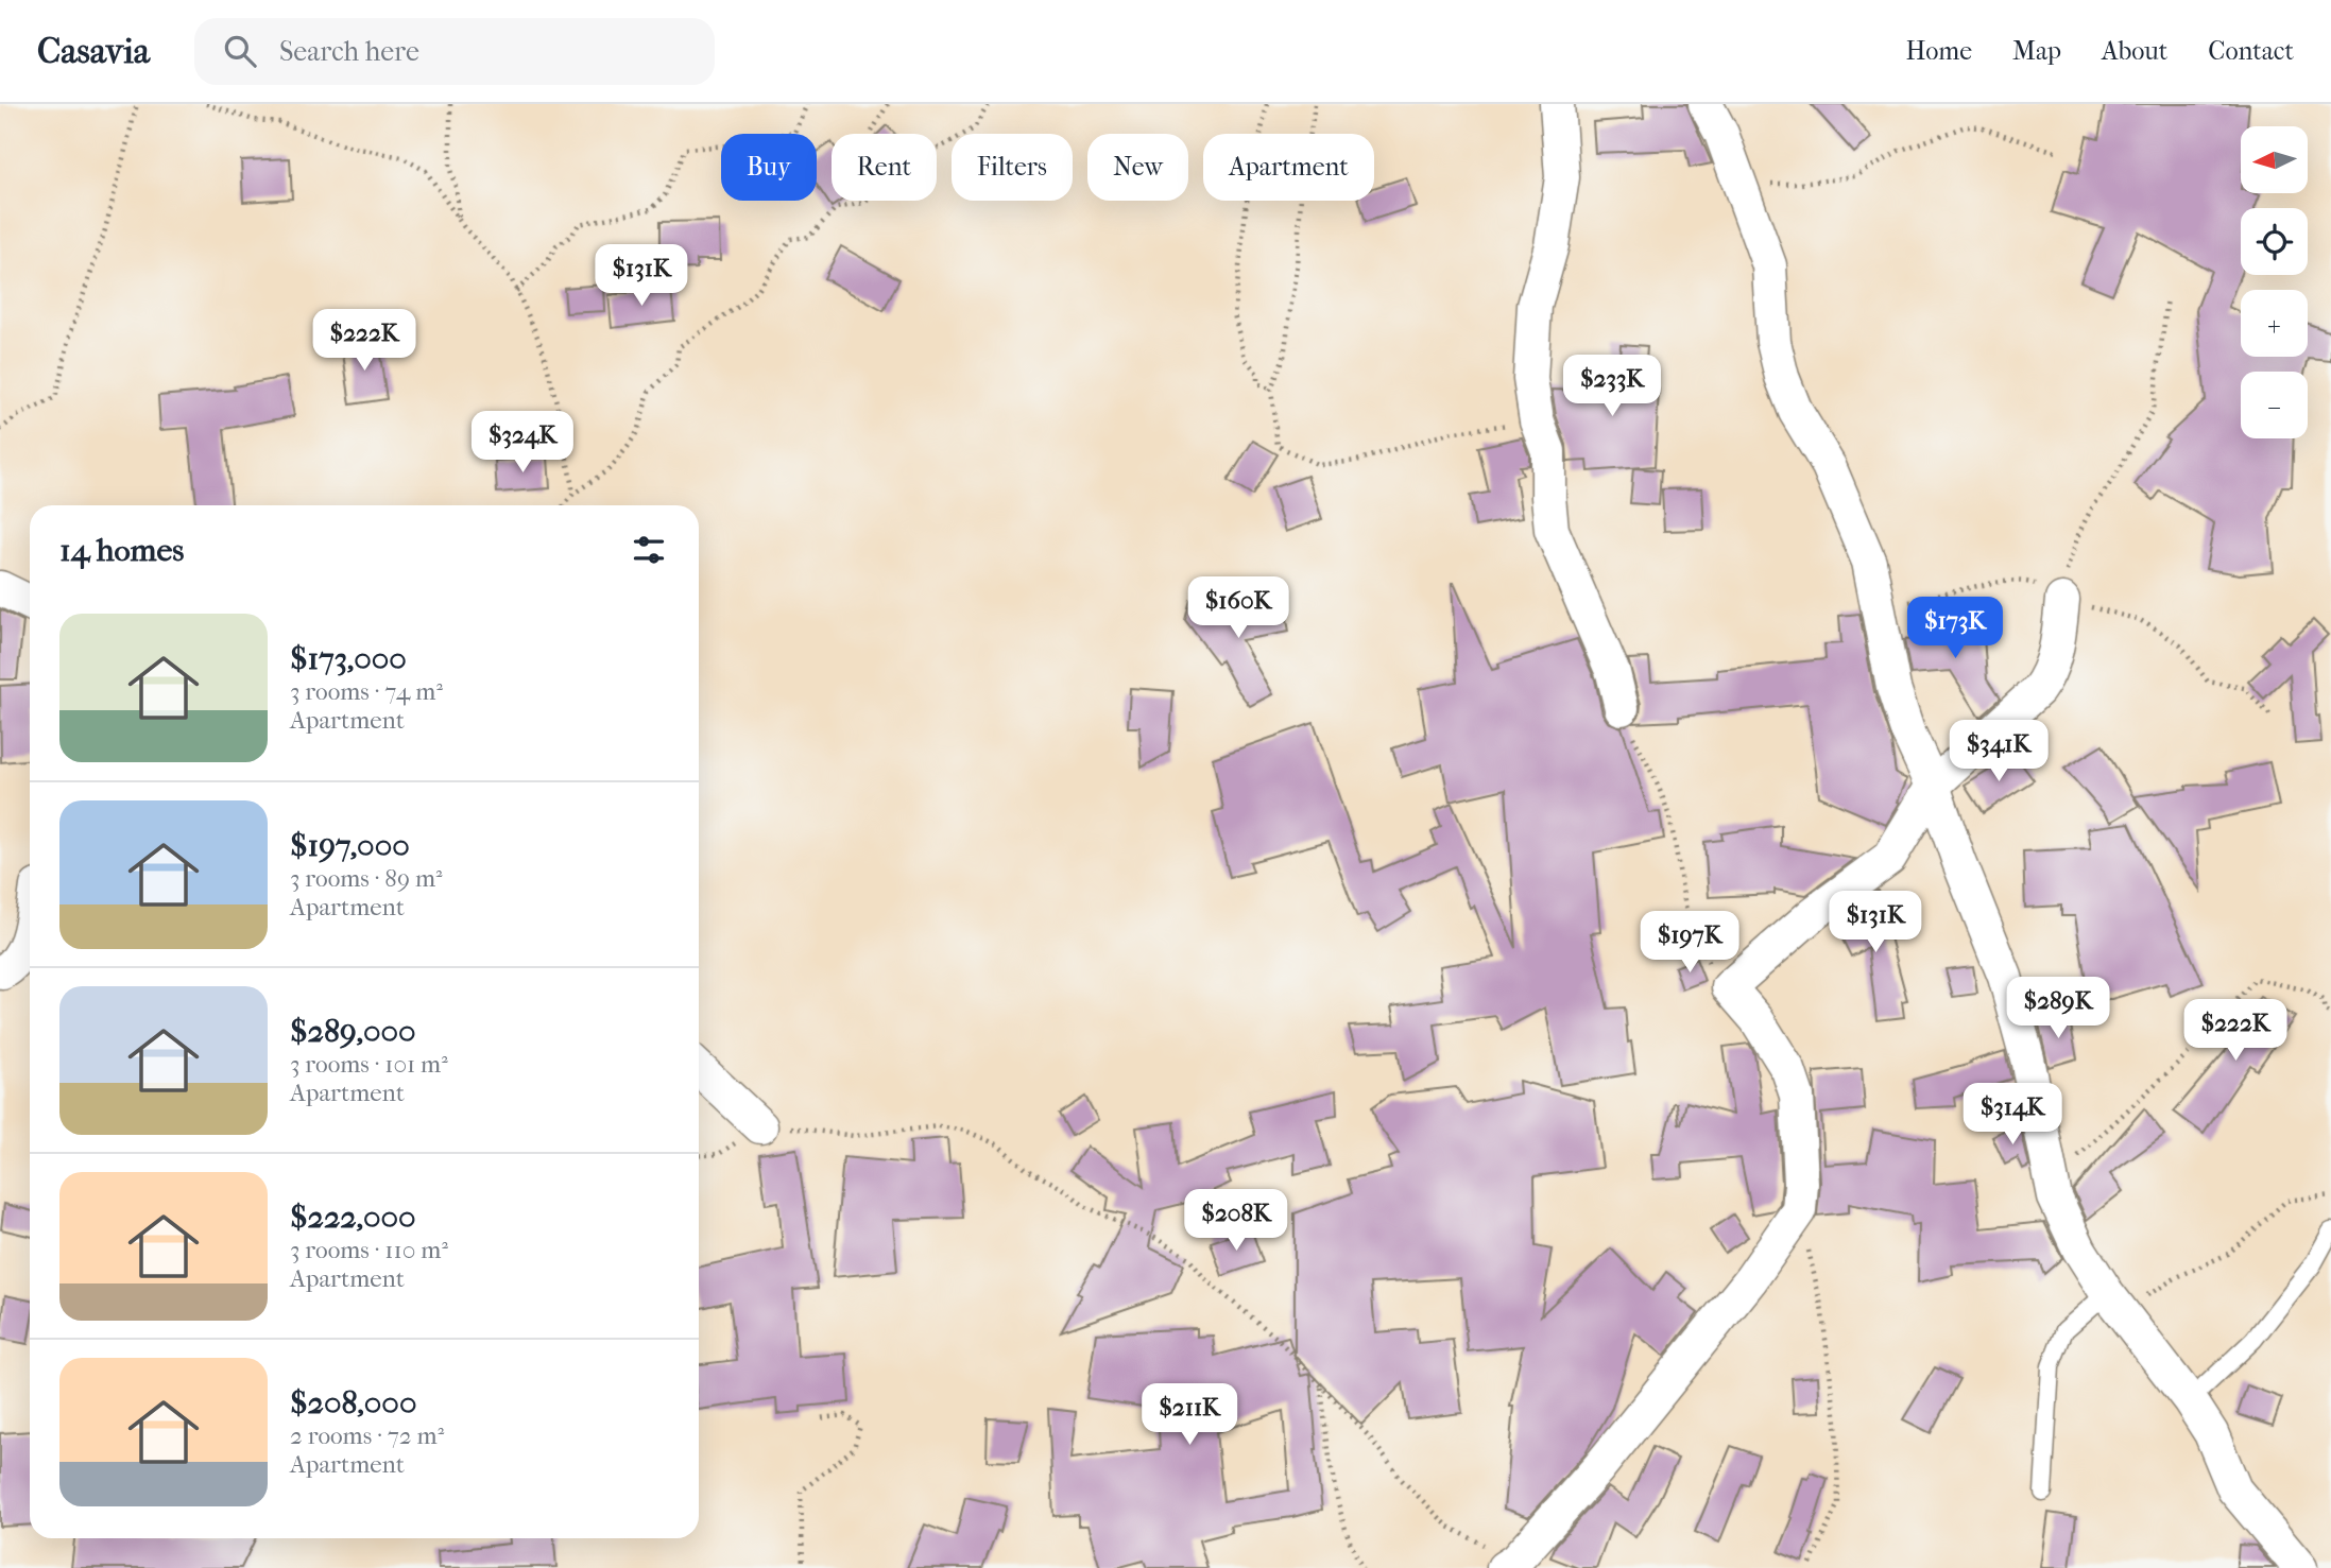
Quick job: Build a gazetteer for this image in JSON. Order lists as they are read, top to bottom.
{
  "north": "left",
  "page": {
    "header": "Casavia",
    "search": "Search here",
    "nav": [
      "Home",
      "Map",
      "About",
      "Contact"
    ],
    "map_buttons": ["+", "−"],
    "chip": [
      "Buy",
      "Rent",
      "Filters",
      "New",
      "Apartment"
    ],
    "price": [
      "$131K",
      "$222K",
      "$233K",
      "$324K",
      "$160K",
      "$173K",
      "$341K",
      "$131K",
      "$197K",
      "$289K",
      "$222K",
      "$314K",
      "$208K",
      "$211K"
    ],
    "heading": "14 homes",
    "list": [
      {
        "name": "$173,000",
        "note": "3 rooms · 74 m² · Apartment"
      },
      {
        "name": "$197,000",
        "note": "3 rooms · 89 m² · Apartment"
      },
      {
        "name": "$289,000",
        "note": "3 rooms · 101 m² · Apartment"
      },
      {
        "name": "$222,000",
        "note": "3 rooms · 110 m² · Apartment"
      },
      {
        "name": "$208,000",
        "note": "2 rooms · 72 m² · Apartment"
      }
    ]
  }
}
